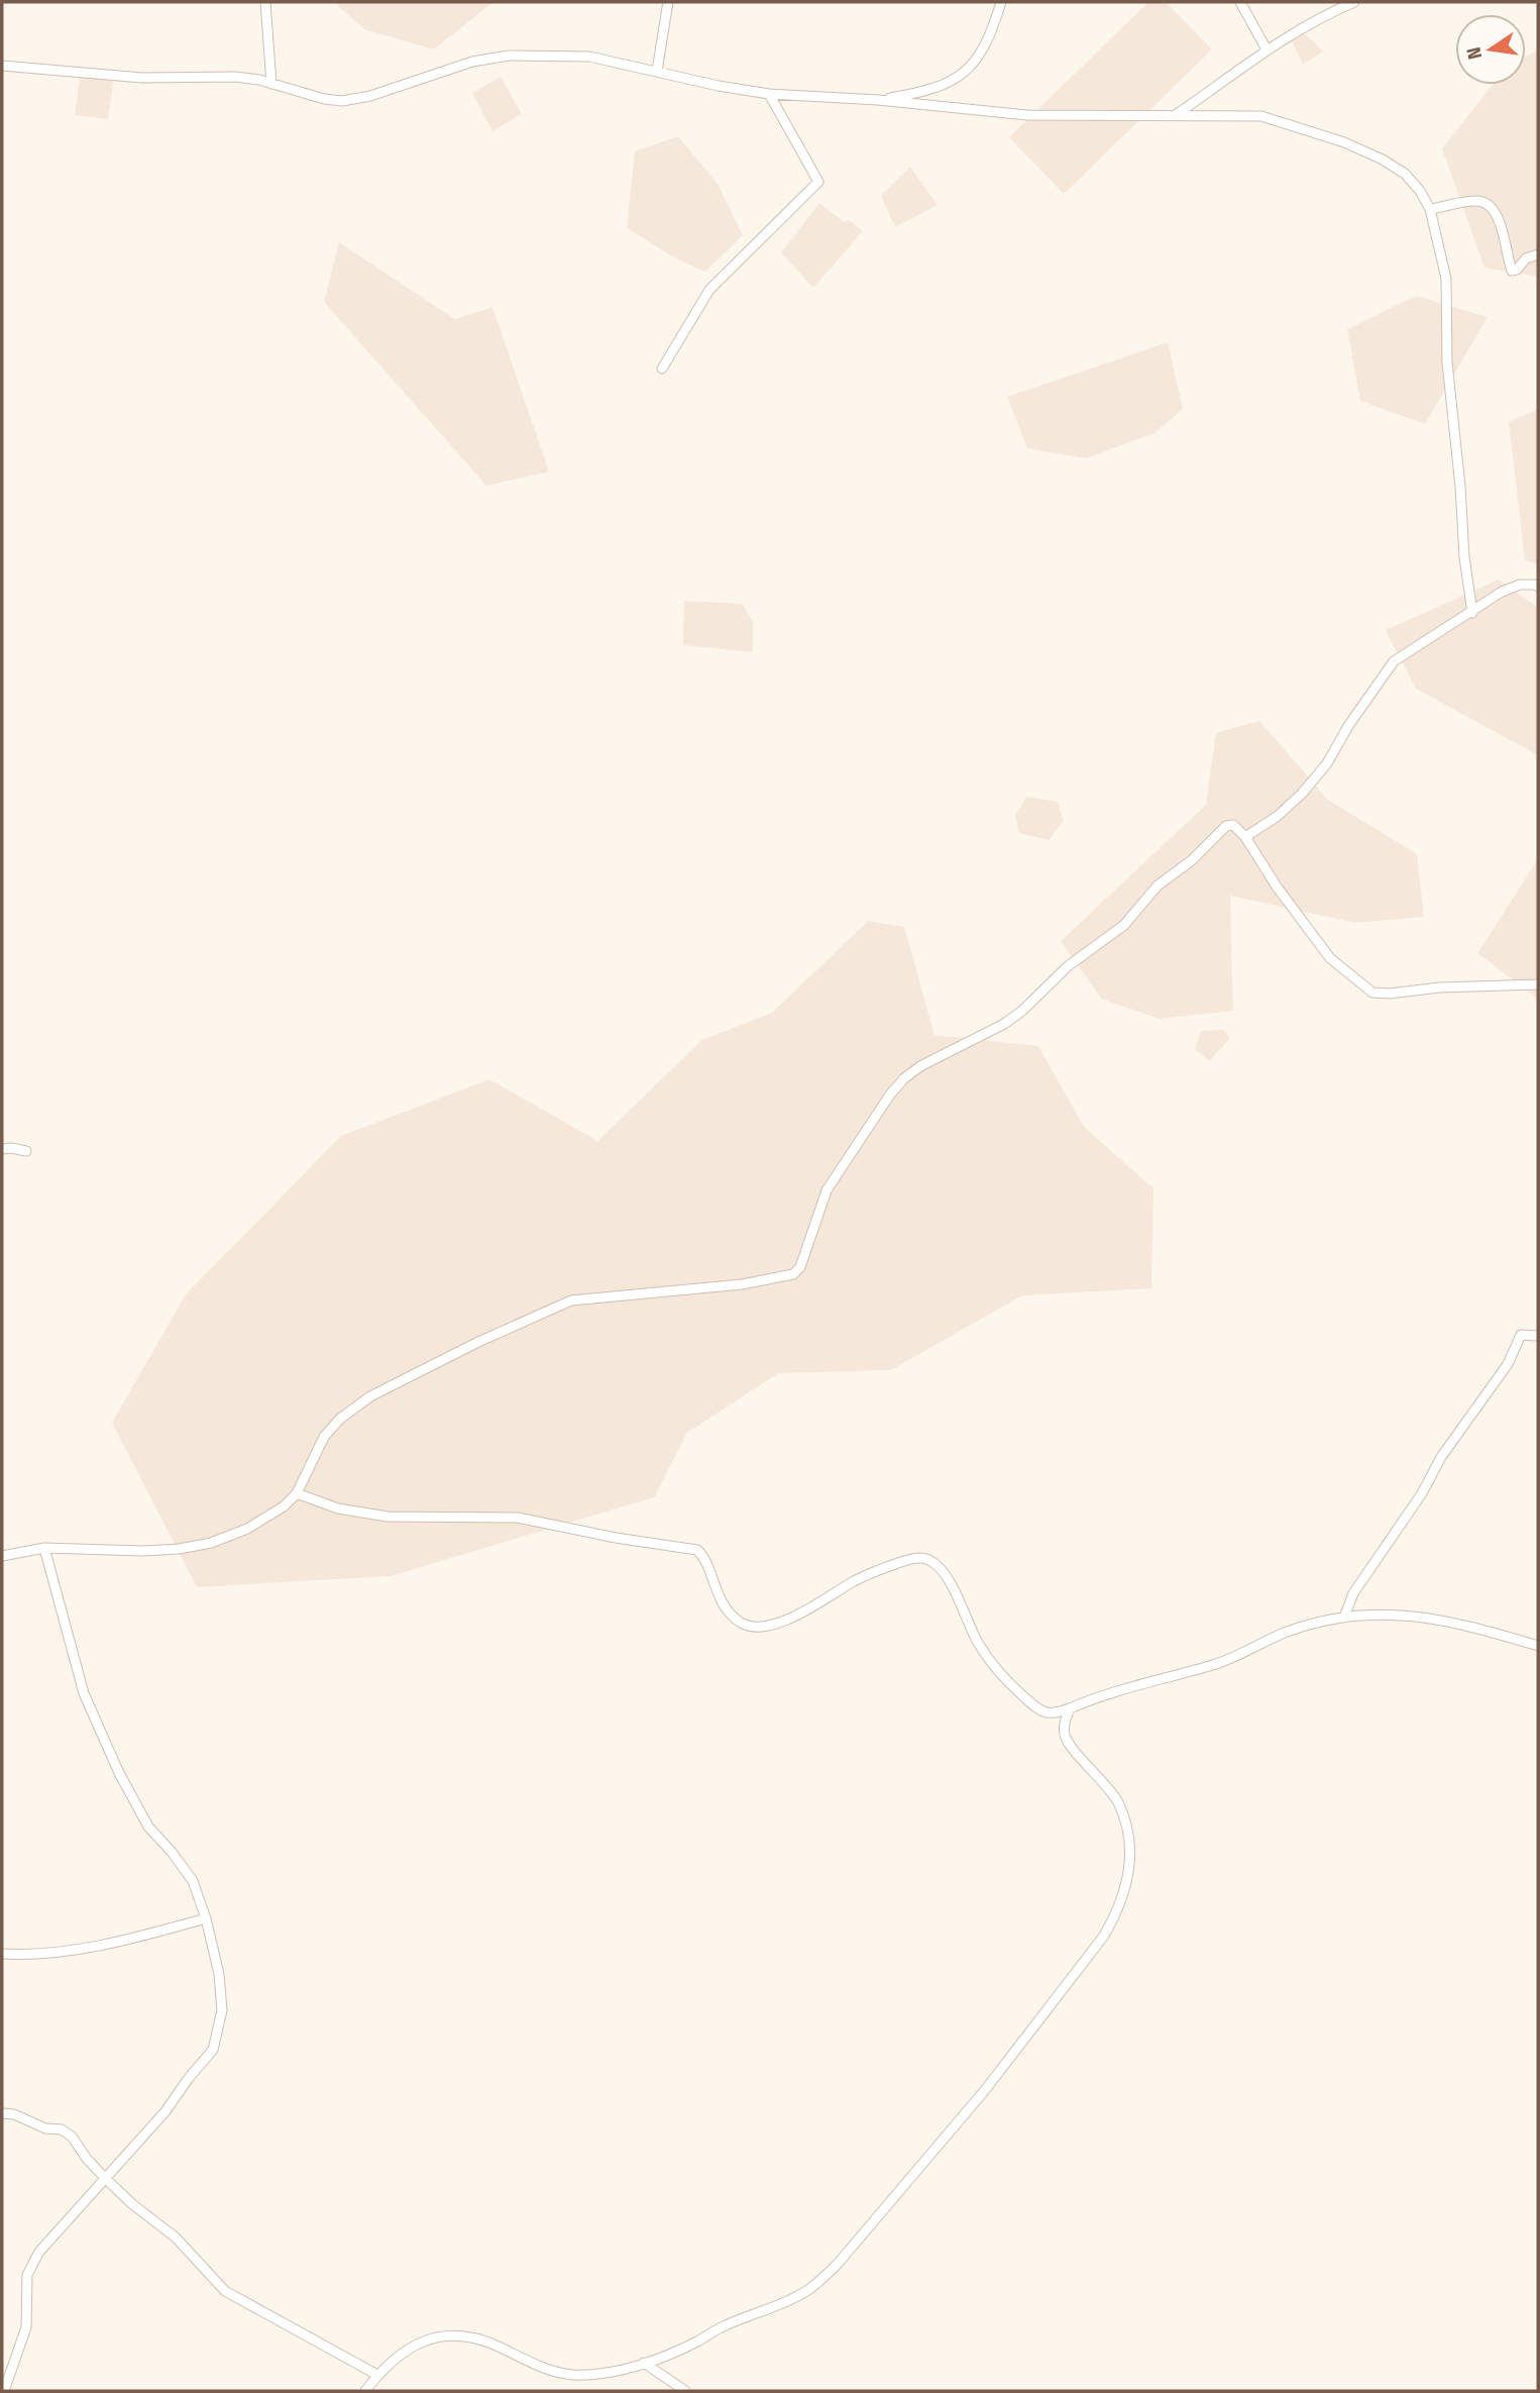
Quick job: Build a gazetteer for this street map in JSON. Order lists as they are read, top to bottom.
{
  "north": "left"
}
